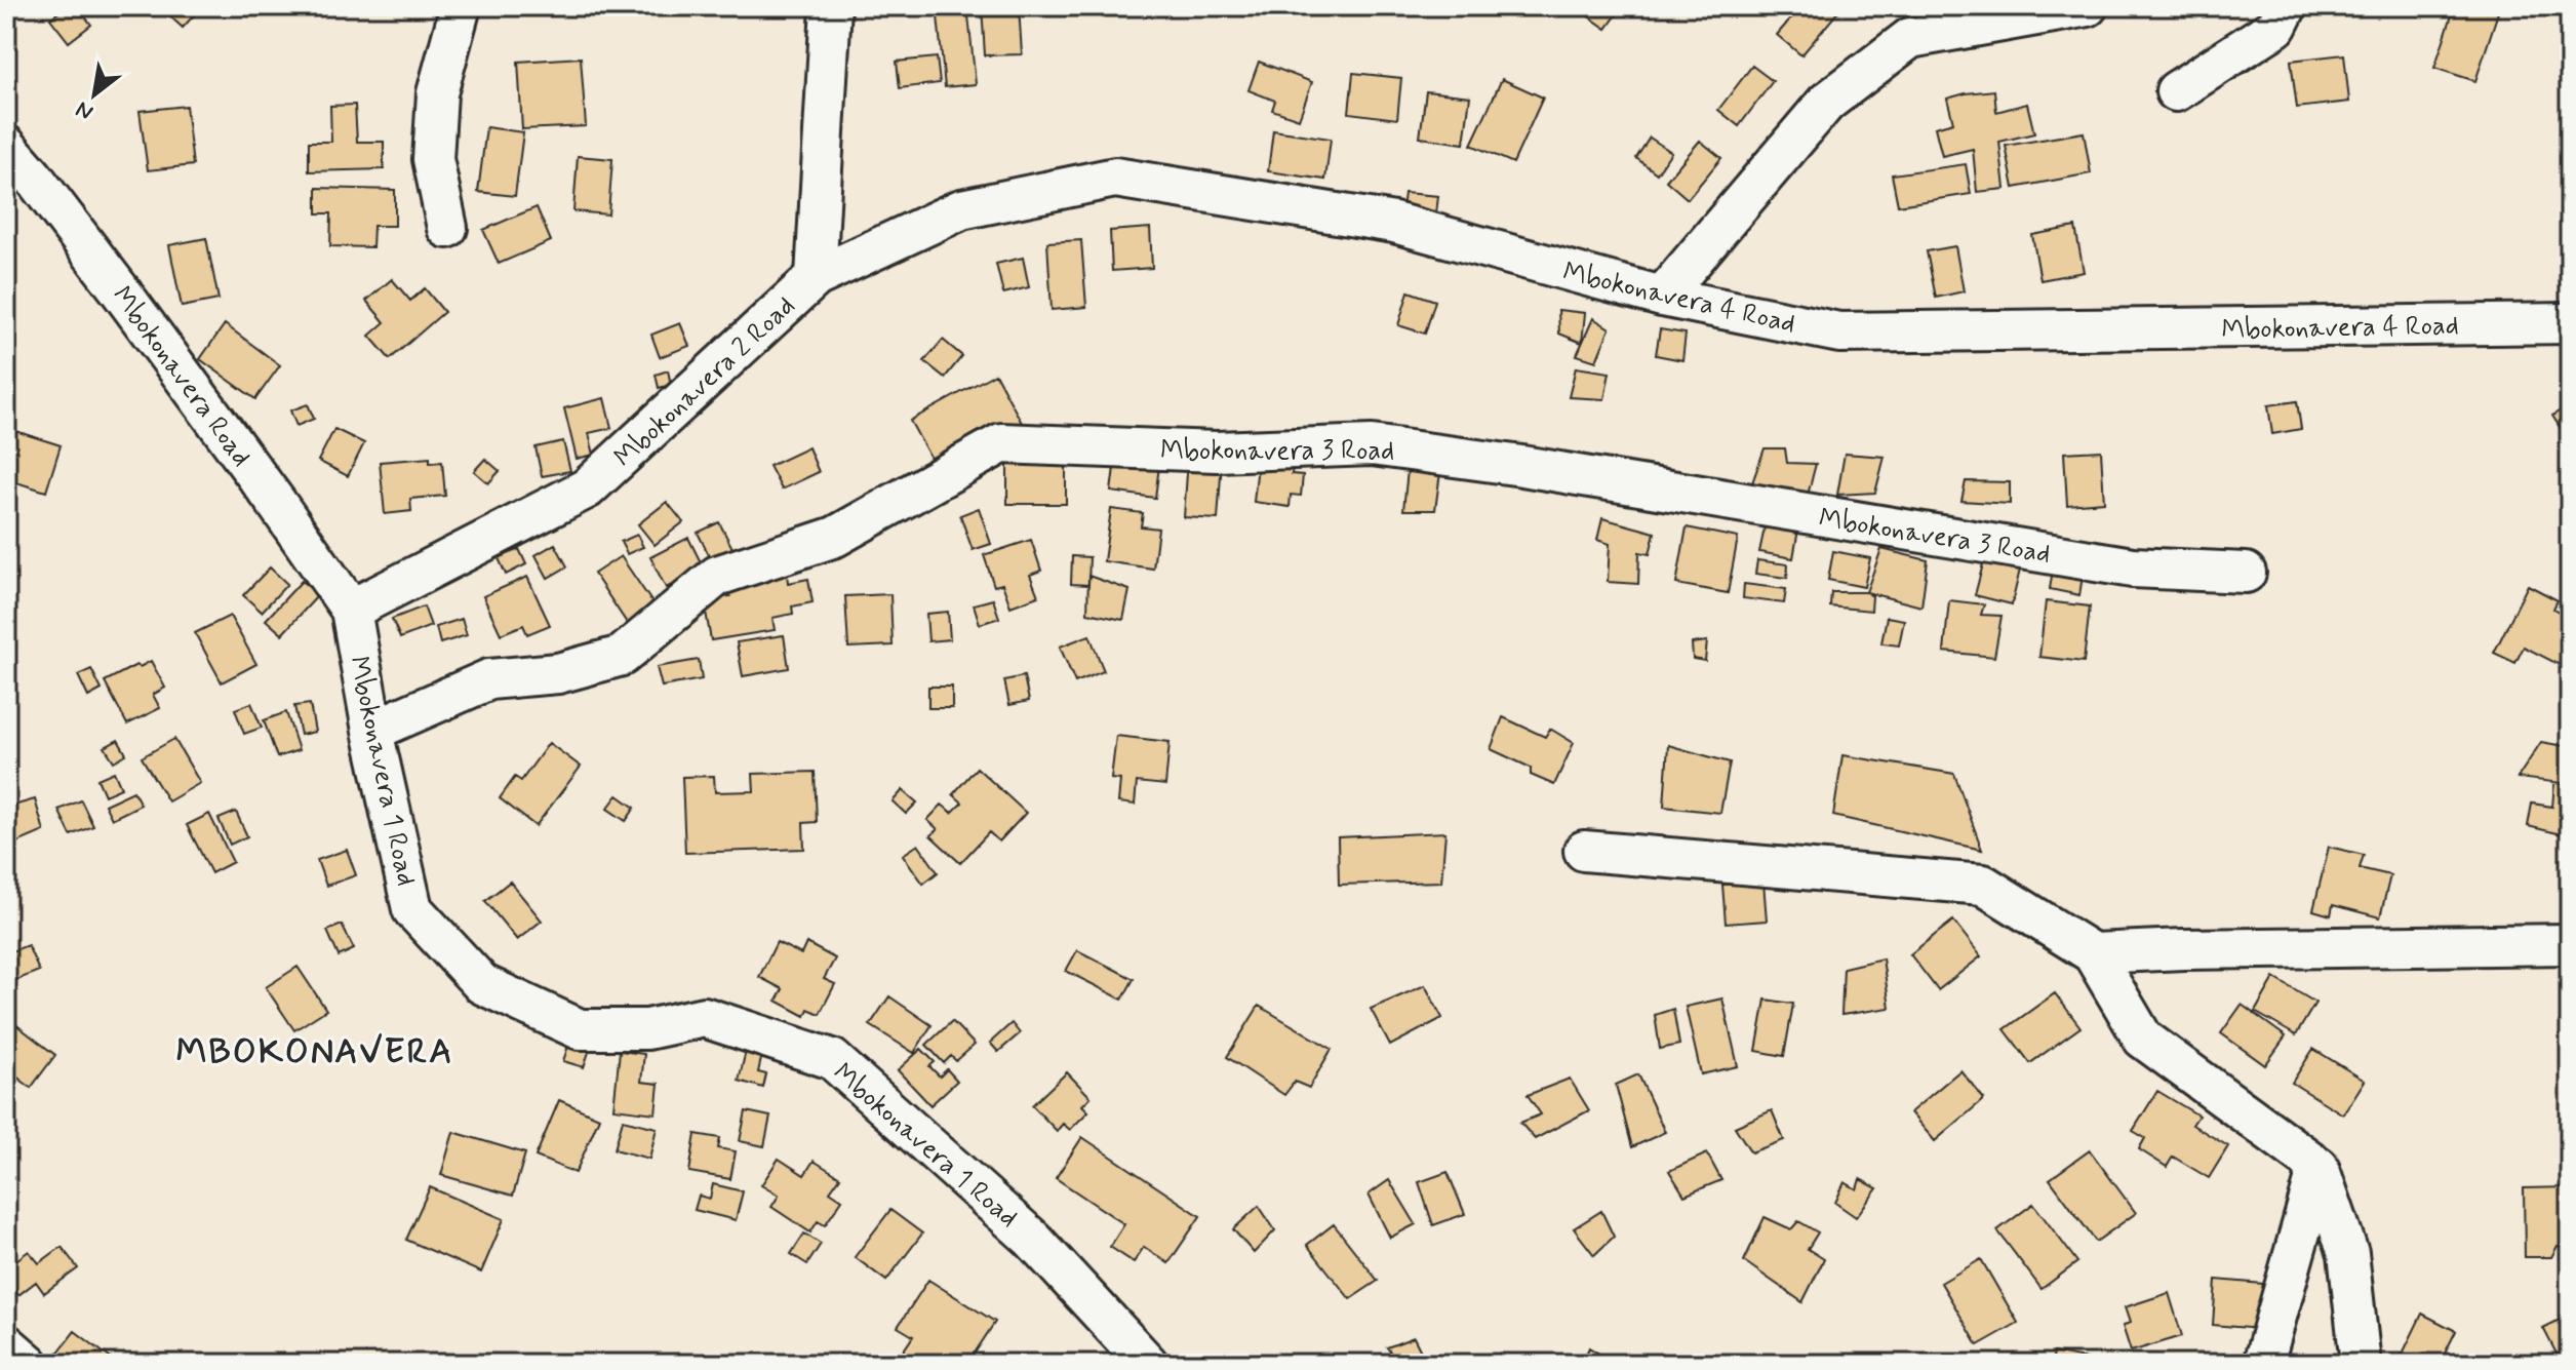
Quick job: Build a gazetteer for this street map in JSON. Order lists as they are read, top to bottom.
{
  "streets": {
    "street": [
      "Mbokonavera 4 Road",
      "Mbokonavera Road",
      "Mbokonavera 2 Road",
      "Mbokonavera 3 Road",
      "Mbokonavera 1 Road"
    ]
  },
  "crossings": [
    ["Mbokonavera 4 Road", "Mbokonavera 2 Road"],
    ["Mbokonavera Road", "Mbokonavera 2 Road"],
    ["Mbokonavera Road", "Mbokonavera 1 Road"],
    ["Mbokonavera 2 Road", "Mbokonavera 1 Road"],
    ["Mbokonavera 3 Road", "Mbokonavera 1 Road"]
  ],
  "districts": ["MBOKONAVERA"],
  "north": "bottom left"
}
